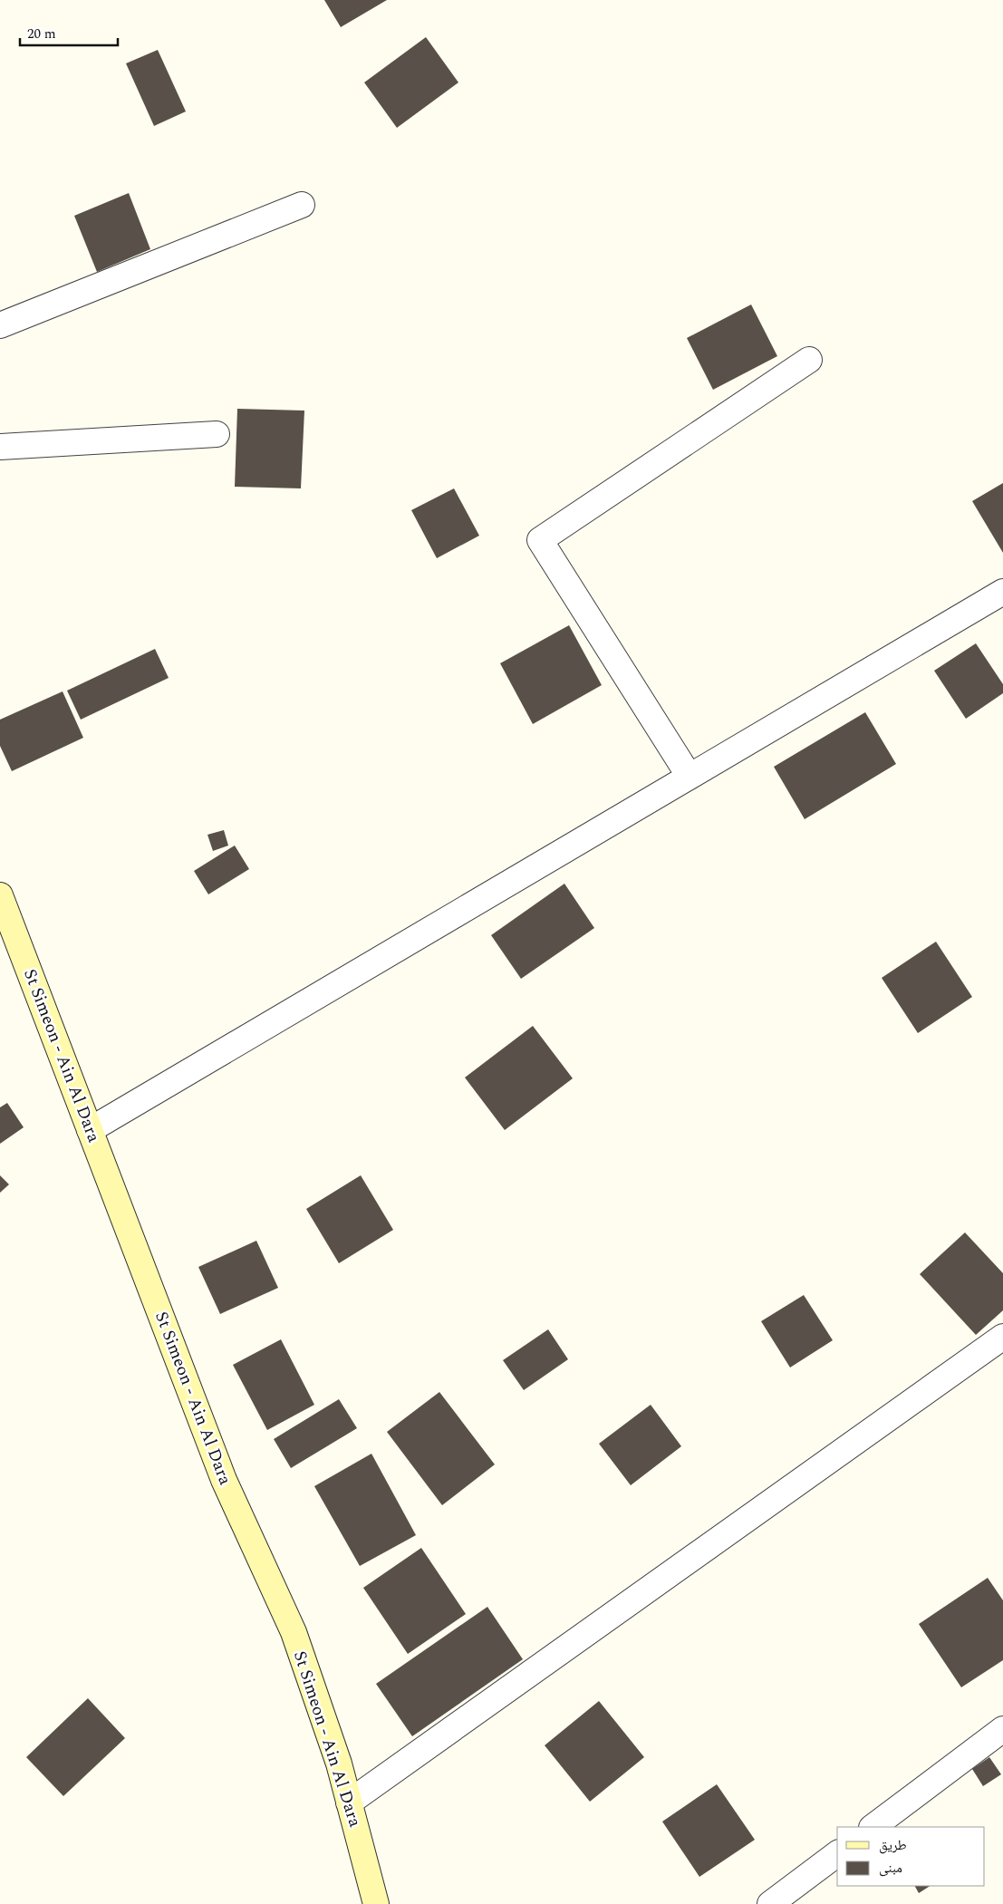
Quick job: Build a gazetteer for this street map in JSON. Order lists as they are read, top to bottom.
{
  "streets": {
    "main road": ["St Simeon - Ain Al Dara"]
  },
  "legend": ["طريق", "مبنى"],
  "scale_bar": "20 m"
}
